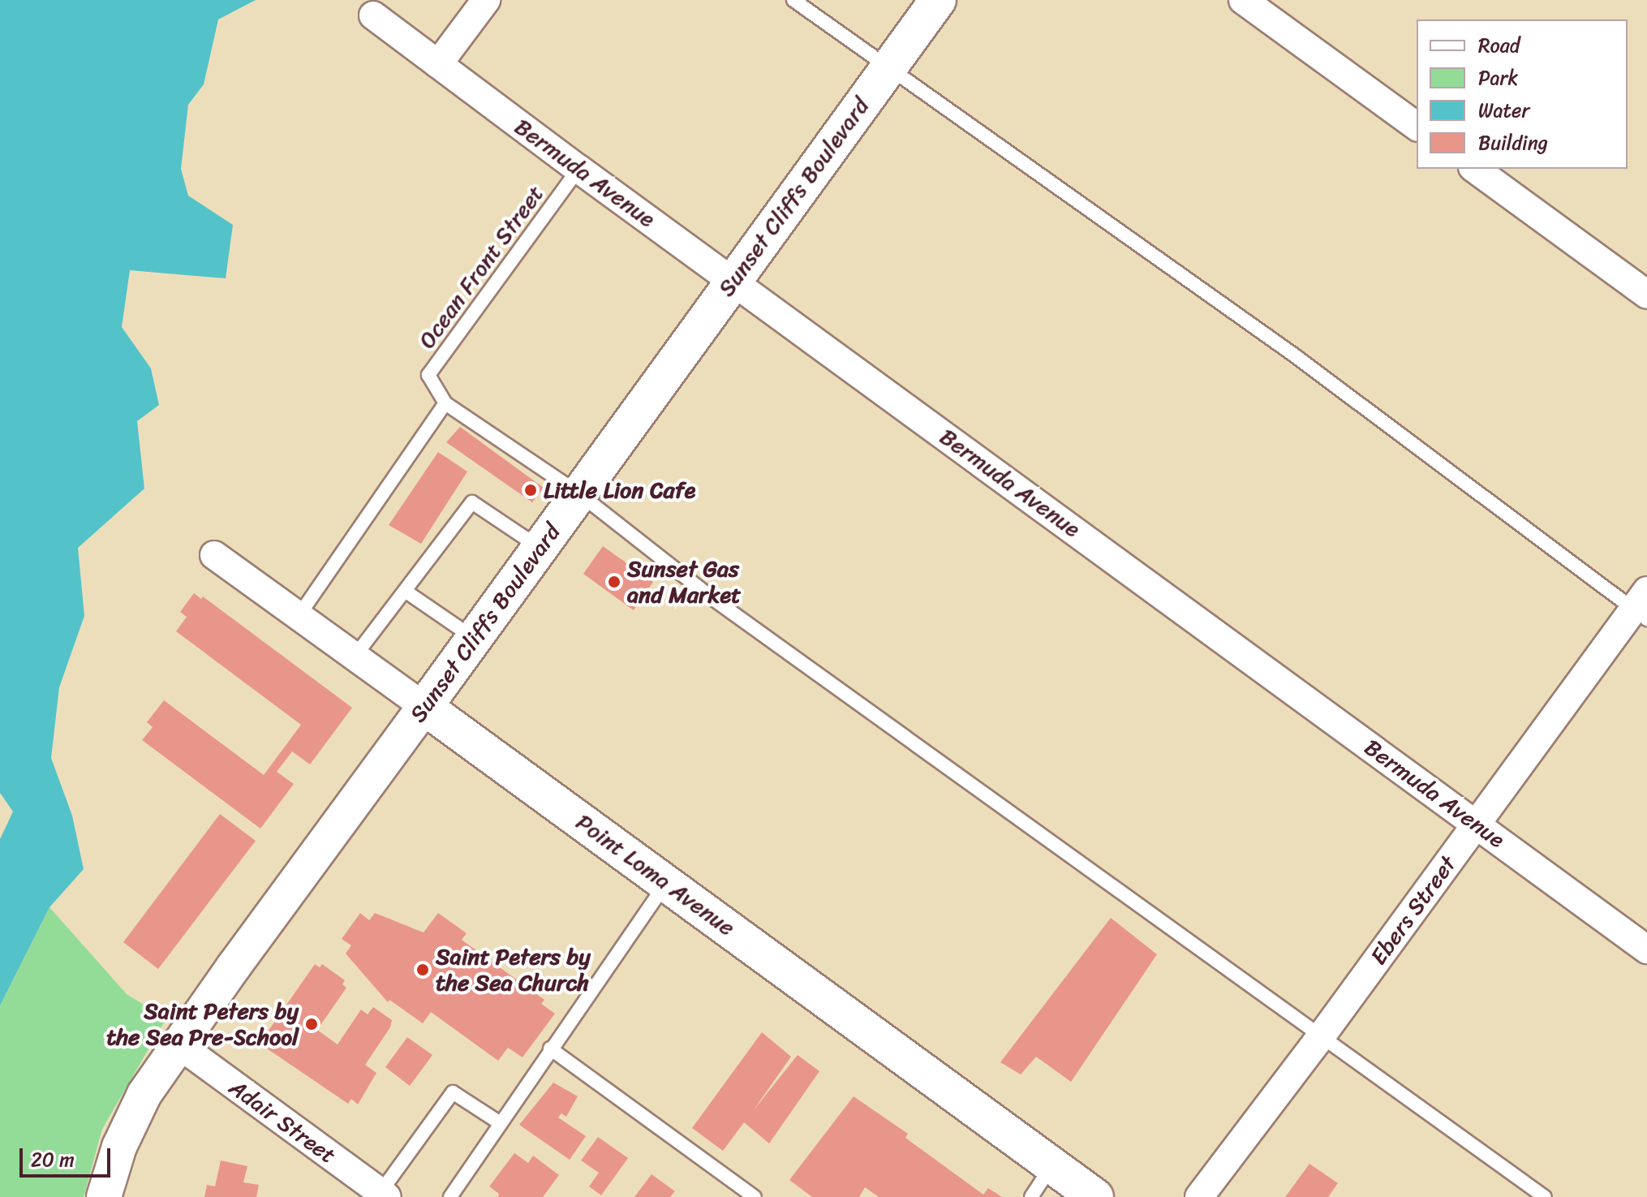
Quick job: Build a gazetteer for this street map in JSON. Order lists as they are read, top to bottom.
{
  "streets": {
    "main road": ["Sunset Cliffs Boulevard", "Point Loma Avenue"],
    "street": ["Bermuda Avenue", "Ebers Street", "Adair Street"],
    "lane": ["Ocean Front Street"]
  },
  "crossings": [
    ["Bermuda Avenue", "Sunset Cliffs Boulevard"],
    ["Bermuda Avenue", "Ocean Front Street"],
    ["Bermuda Avenue", "Ebers Street"],
    ["Sunset Cliffs Boulevard", "Point Loma Avenue"],
    ["Sunset Cliffs Boulevard", "Adair Street"]
  ],
  "places": [
    "Little Lion Cafe",
    "Sunset Gas and Market",
    "Saint Peters by the Sea Church",
    "Saint Peters by the Sea Pre-School"
  ],
  "legend": [
    "Road",
    "Park",
    "Water",
    "Building"
  ],
  "scale_bar": "20 m"
}
